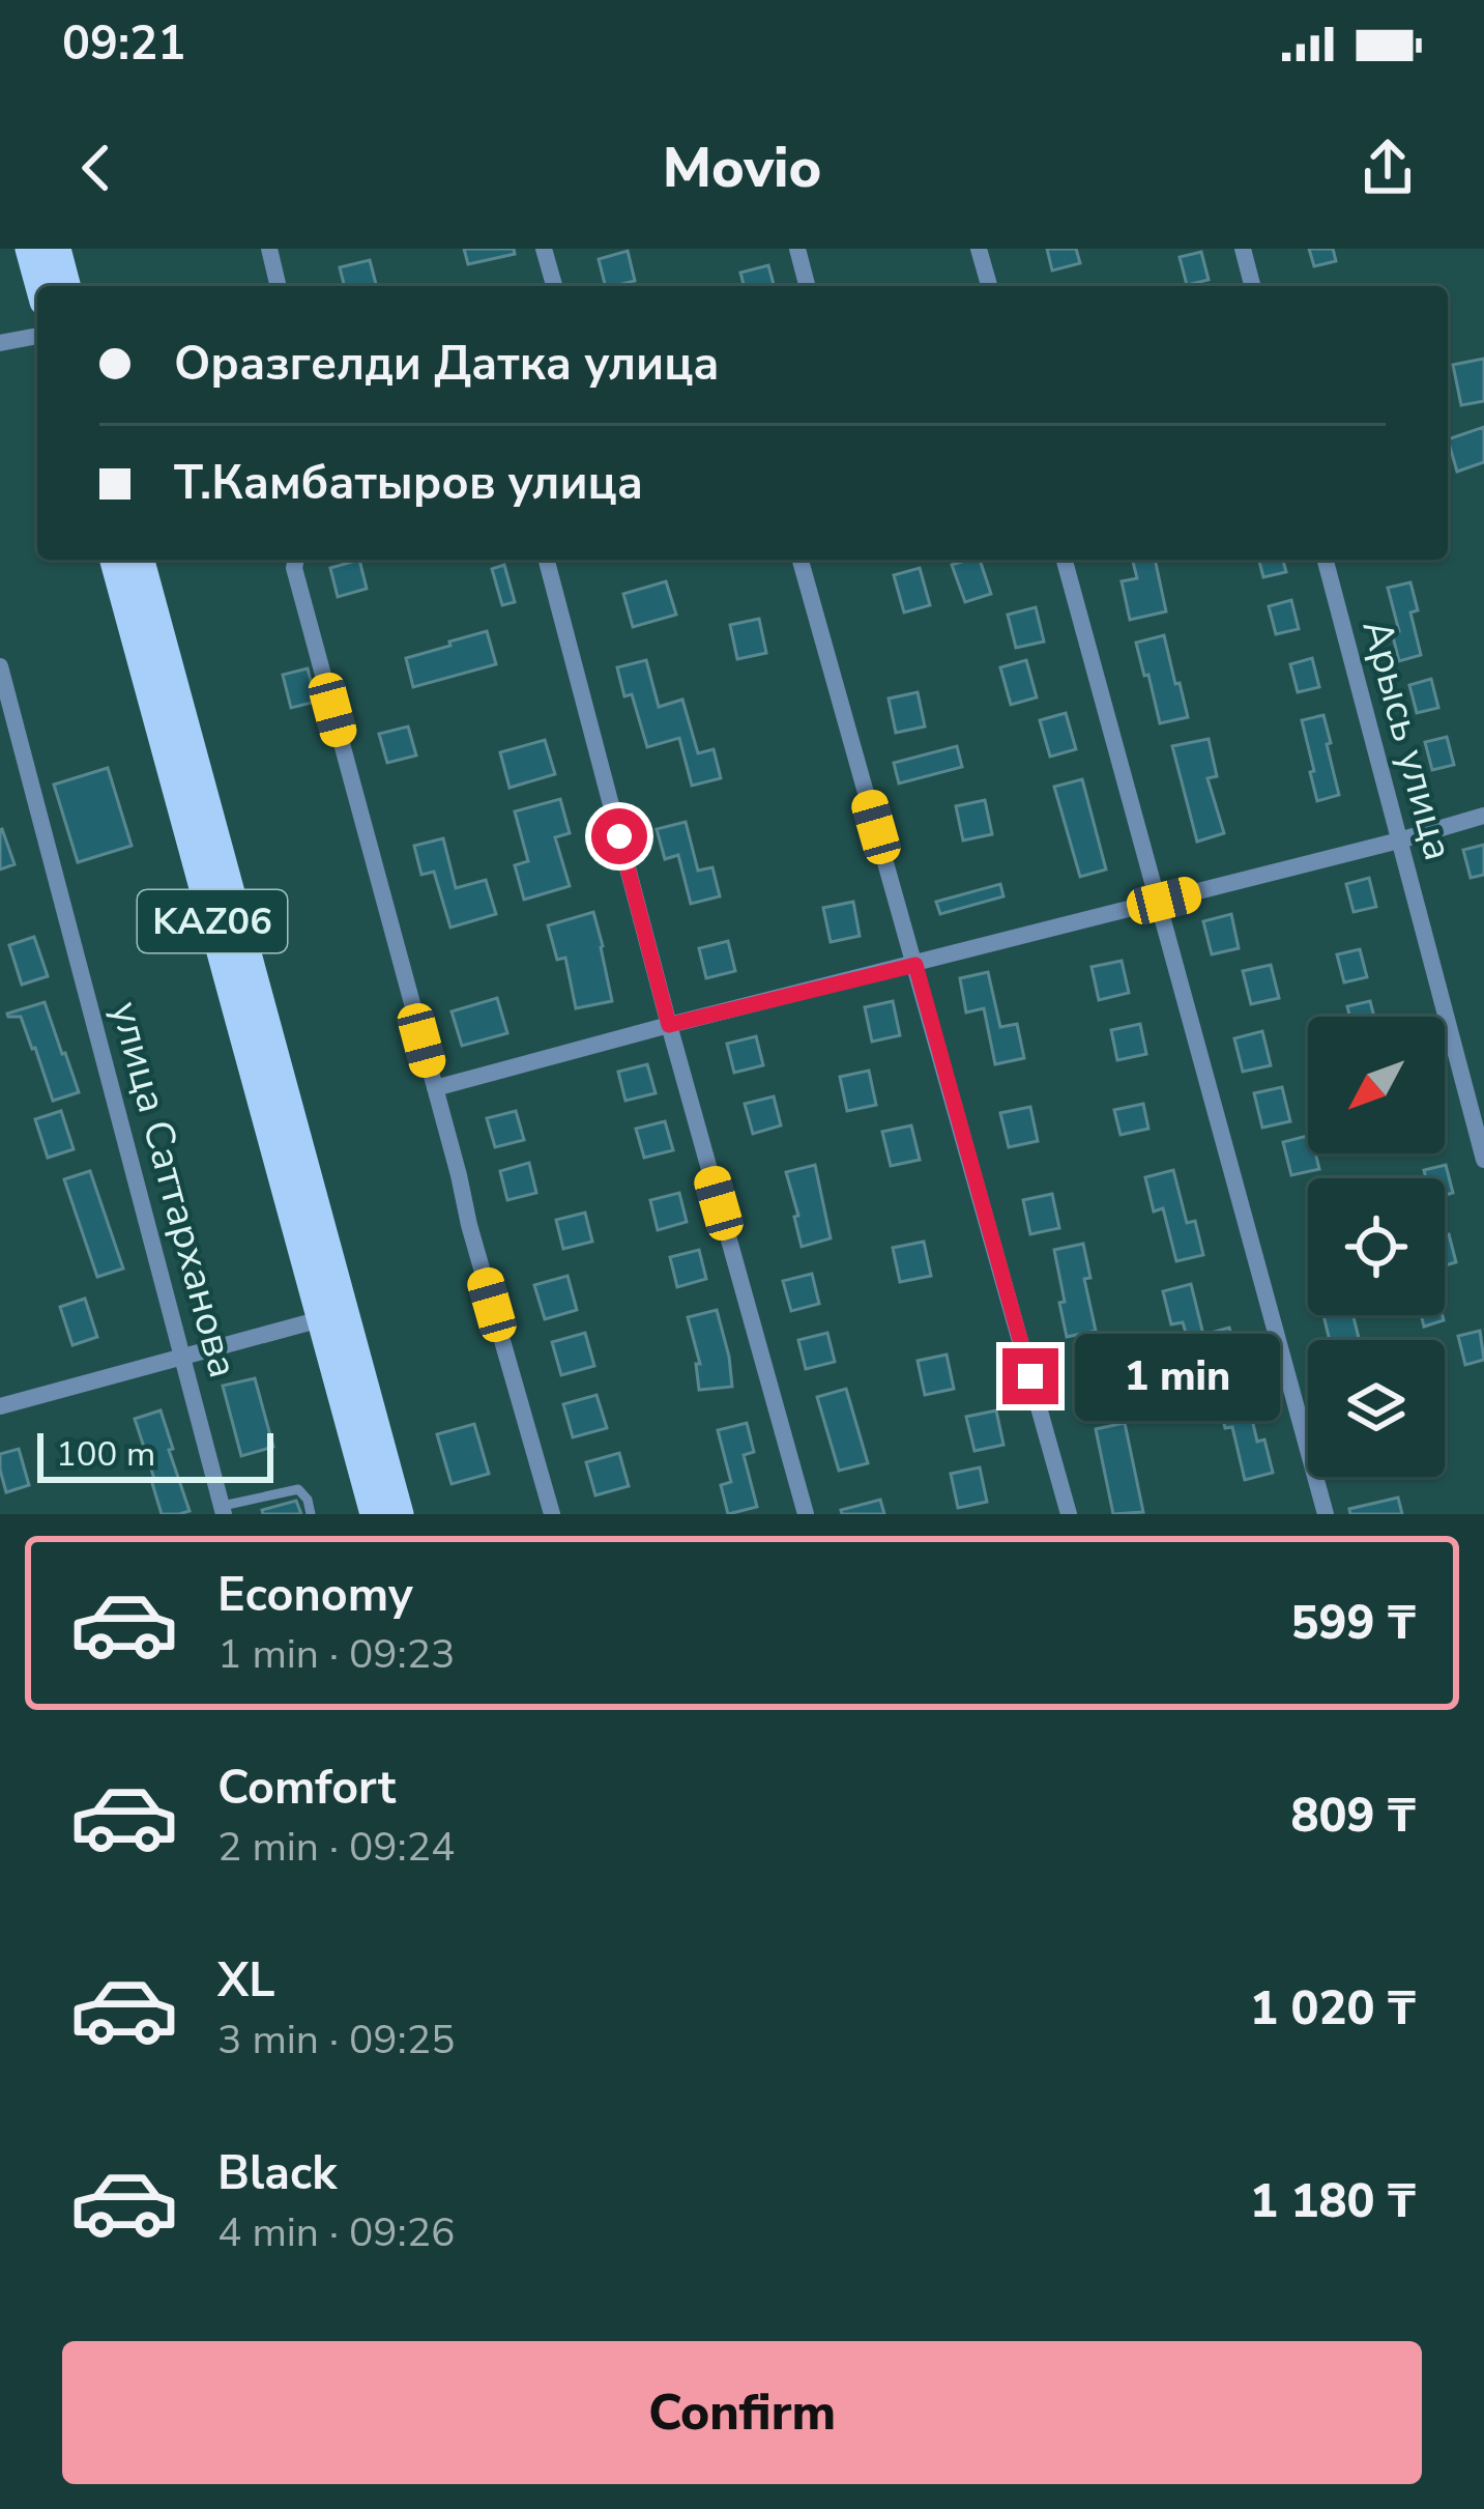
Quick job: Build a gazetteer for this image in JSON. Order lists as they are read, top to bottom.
{
  "streets": {
    "main road": ["KАZ06"],
    "street": ["Арысь улица", "улица Саттарханова"]
  },
  "scale_bar": "100 m",
  "north": "bottom left",
  "page": {
    "status": "09:21",
    "header": "Movio",
    "banner": ["Оразгелди Датка улица", "Т.Камбатыров улица"],
    "bubble": "1 min",
    "scale": "100 m",
    "list": [
      {
        "name": "Economy",
        "note": "1 min · 09:23",
        "value": "599 ₸"
      },
      {
        "name": "Comfort",
        "note": "2 min · 09:24",
        "value": "809 ₸"
      },
      {
        "name": "XL",
        "note": "3 min · 09:25",
        "value": "1 020 ₸"
      },
      {
        "name": "Black",
        "note": "4 min · 09:26",
        "value": "1 180 ₸"
      }
    ],
    "buttons": "Confirm"
  }
}
